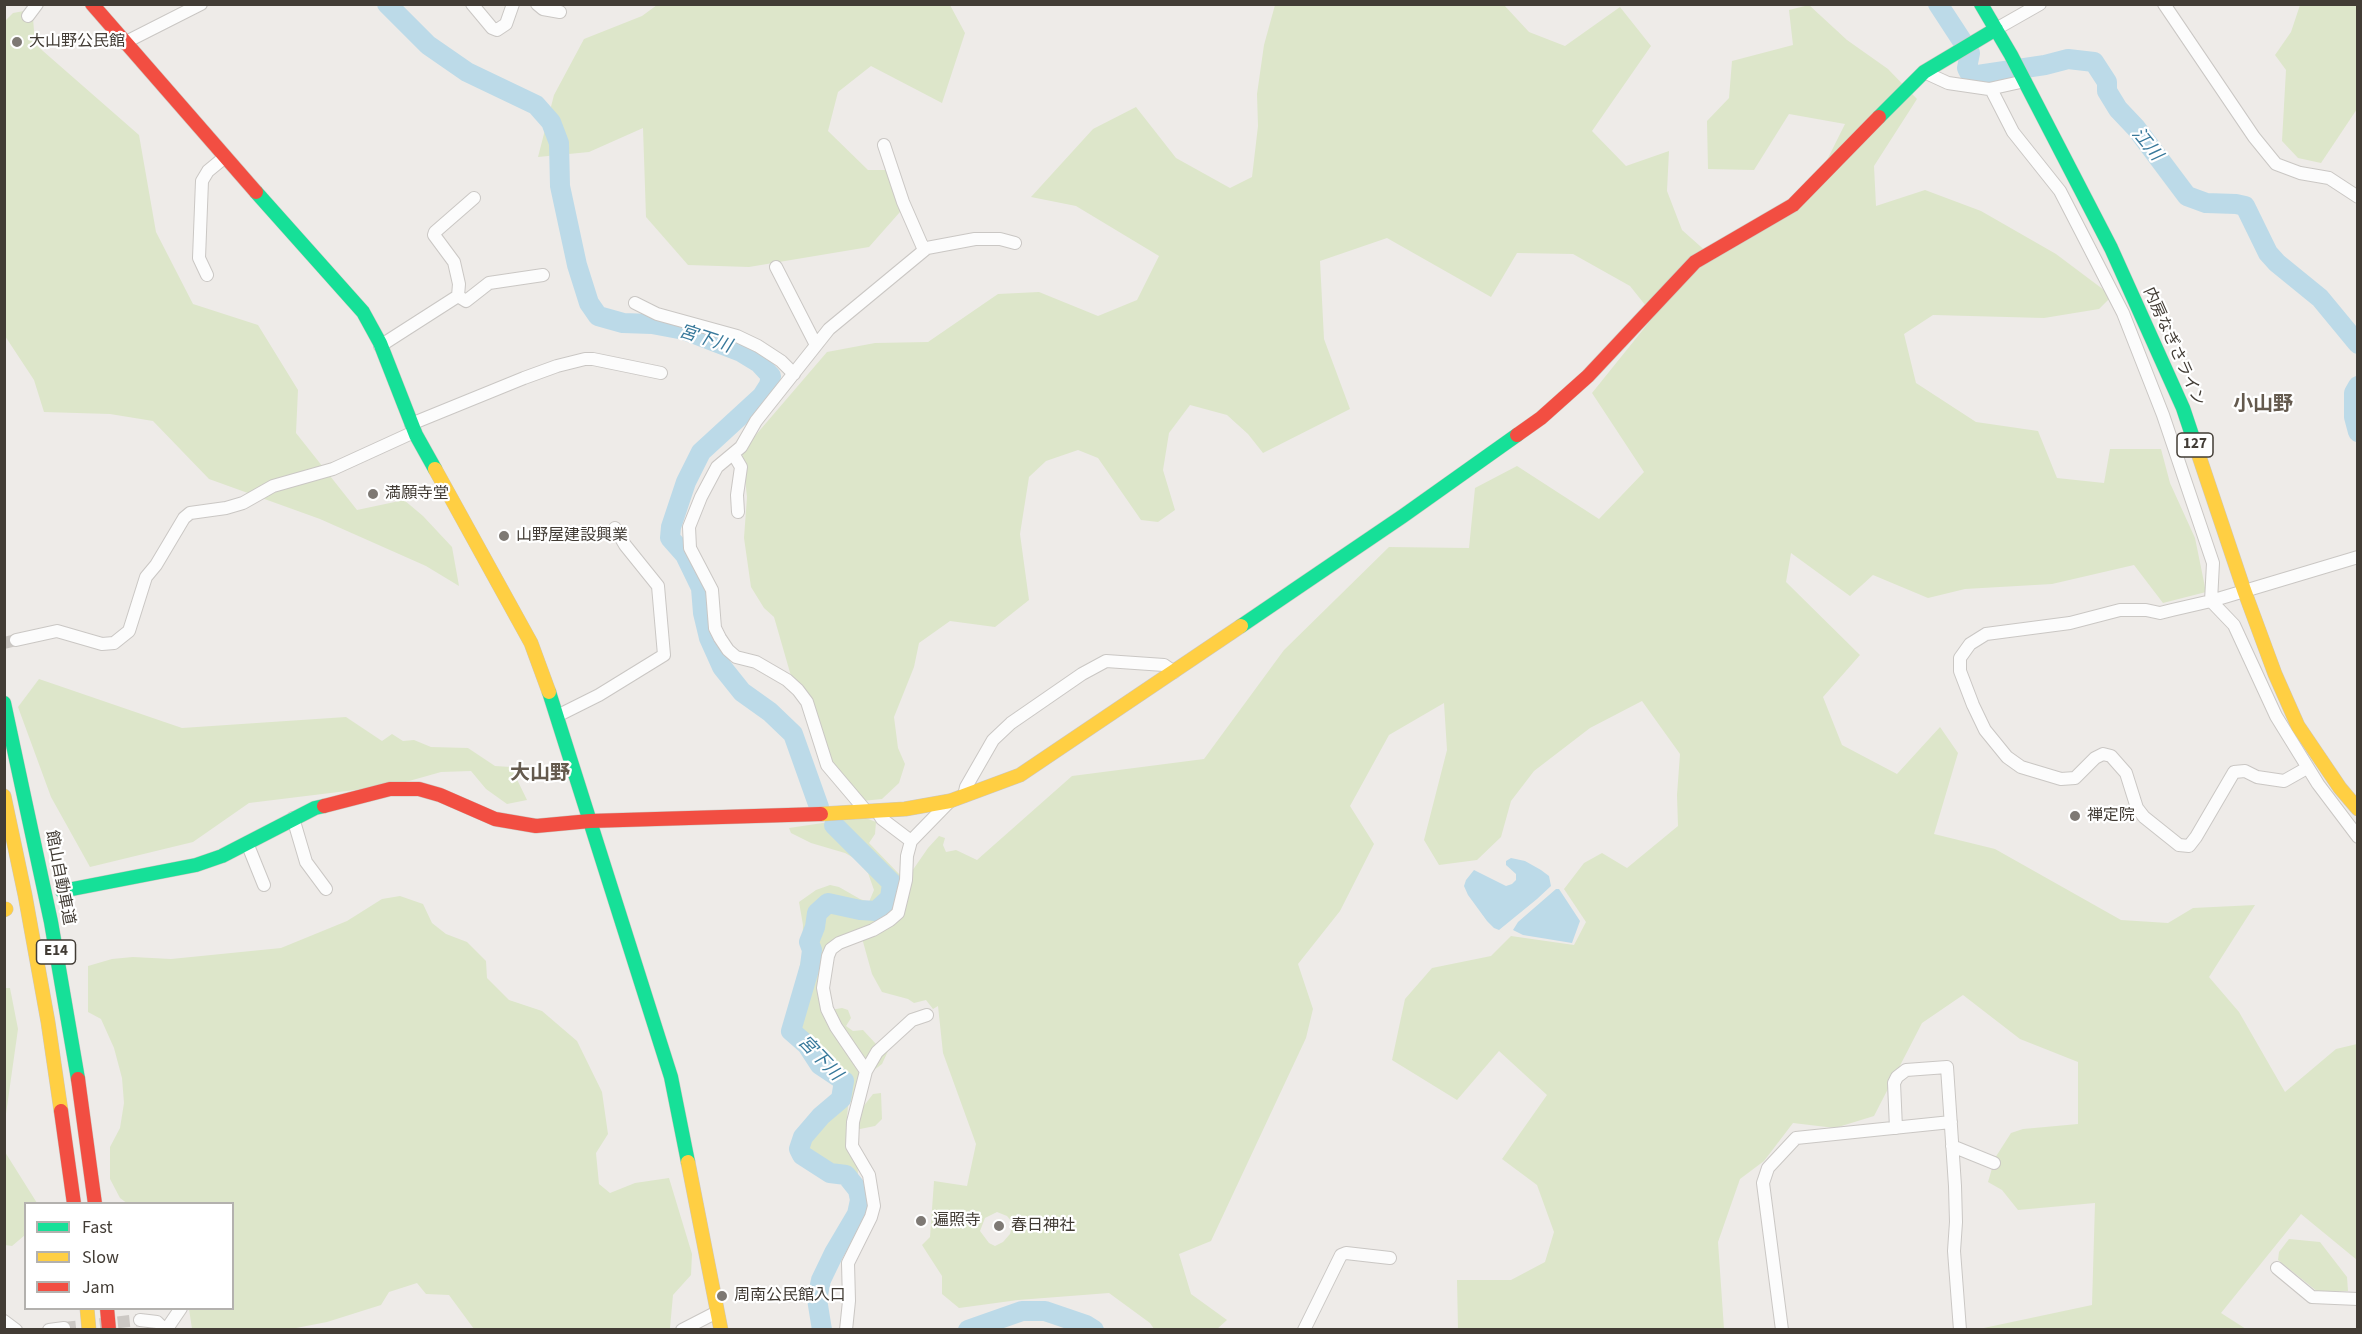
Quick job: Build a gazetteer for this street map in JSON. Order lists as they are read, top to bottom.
{
  "streets": {
    "main road": [
      "内房なぎさライン",
      "127",
      "館山自動車道",
      "E14"
    ]
  },
  "districts": ["小山野", "大山野"],
  "water": ["江川", "宮下川"],
  "places": [
    "大山野公民館",
    "満願寺堂",
    "山野屋建設興業",
    "禅定院",
    "遍照寺",
    "春日神社",
    "周南公民館入口"
  ],
  "legend": ["Fast", "Slow", "Jam"]
}
